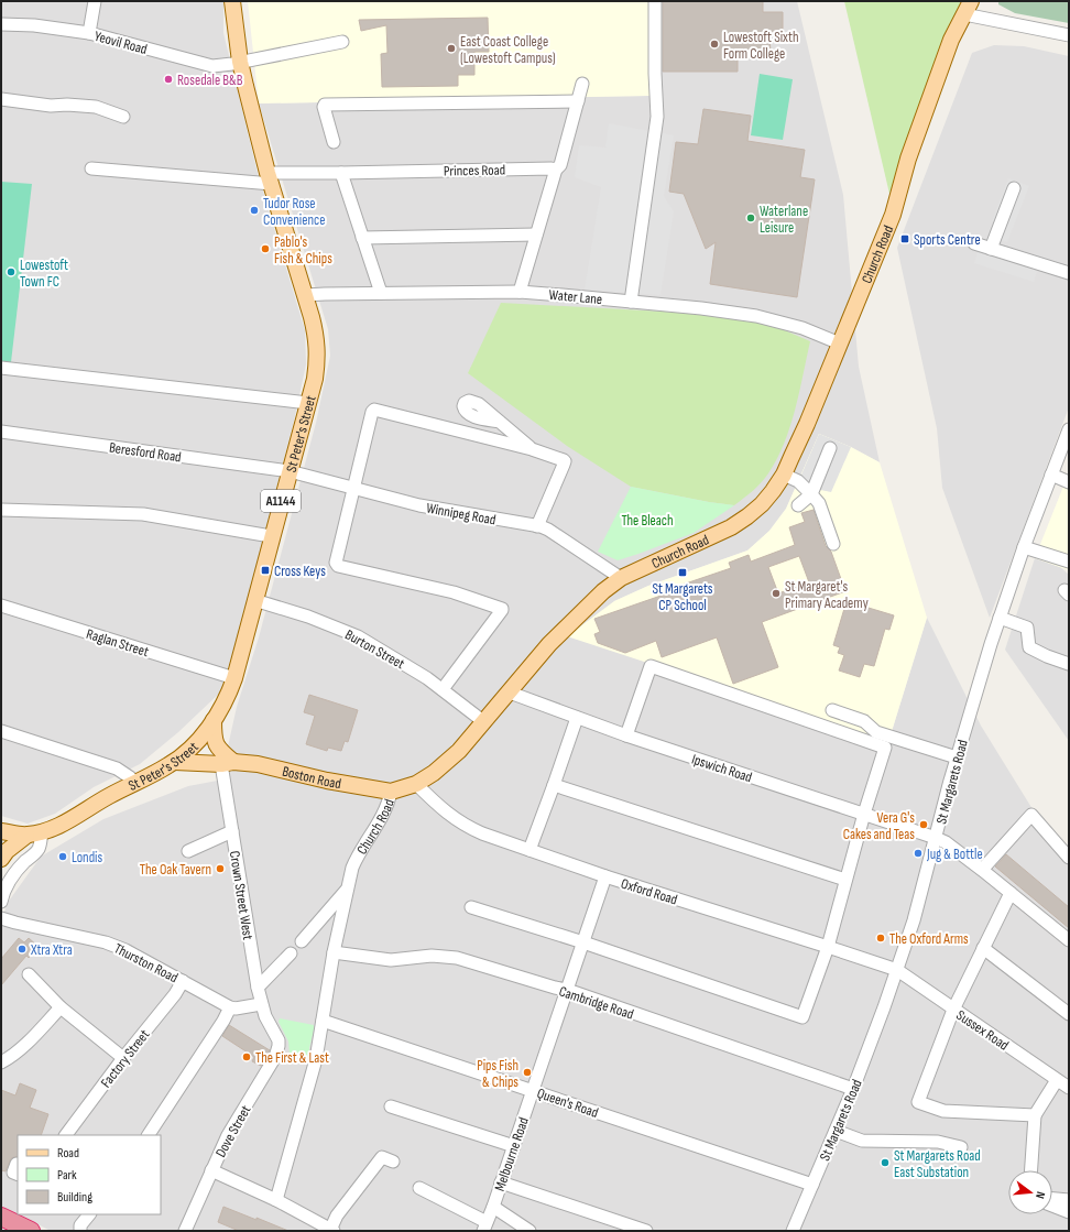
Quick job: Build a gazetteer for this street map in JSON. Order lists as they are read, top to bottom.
{
  "streets": {
    "main road": [
      "Church Road",
      "St Peter's Street",
      "A1144",
      "Boston Road"
    ],
    "street": [
      "Yeovil Road",
      "Princes Road",
      "Water Lane",
      "Beresford Road",
      "Winnipeg Road",
      "Raglan Street",
      "Burton Street",
      "Ipswich Road",
      "St Margarets Road",
      "Oxford Road",
      "Crown Street West",
      "Thurston Road",
      "Cambridge Road",
      "Sussex Road",
      "Factory Street",
      "Queen's Road",
      "Dove Street",
      "Melbourne Road"
    ]
  },
  "crossings": [
    ["Yeovil Road", "St Peter's Street"],
    ["Princes Road", "St Peter's Street"],
    ["Church Road", "Water Lane"],
    ["Church Road", "Winnipeg Road"],
    ["Church Road", "Burton Street"],
    ["Church Road", "Ipswich Road"],
    ["Church Road", "Boston Road"],
    ["Church Road", "Oxford Road"],
    ["Church Road", "Cambridge Road"],
    ["Church Road", "Queen's Road"],
    ["Water Lane", "St Peter's Street"],
    ["St Peter's Street", "Beresford Road"],
    ["St Peter's Street", "Winnipeg Road"],
    ["St Peter's Street", "Raglan Street"],
    ["St Peter's Street", "Burton Street"],
    ["St Peter's Street", "Boston Road"],
    ["Beresford Road", "Winnipeg Road"],
    ["Ipswich Road", "St Margarets Road"],
    ["Boston Road", "Crown Street West"],
    ["St Margarets Road", "Oxford Road"],
    ["St Margarets Road", "Cambridge Road"],
    ["St Margarets Road", "Sussex Road"],
    ["St Margarets Road", "Queen's Road"],
    ["Oxford Road", "Sussex Road"],
    ["Oxford Road", "Melbourne Road"],
    ["Crown Street West", "Dove Street"],
    ["Thurston Road", "Factory Street"],
    ["Cambridge Road", "Melbourne Road"],
    ["Queen's Road", "Melbourne Road"]
  ],
  "parks": ["The Bleach"],
  "places": {
    "other": [
      "Lowestoft Sixth Form College",
      "East Coast College (Lowestoft Campus)",
      "Rosedale B&B",
      "Tudor Rose Convenience",
      "Waterlane Leisure",
      "Pablo's Fish & Chips",
      "Lowestoft Town FC",
      "St Margaret's Primary Academy",
      "Vera G's Cakes and Teas",
      "Jug & Bottle",
      "Londis",
      "The Oak Tavern",
      "The Oxford Arms",
      "Xtra Xtra",
      "The First & Last",
      "Pips Fish & Chips",
      "St Margarets Road East Substation"
    ],
    "transit": ["Sports Centre", "Cross Keys", "St Margarets CP School"]
  },
  "legend": ["Road", "Park", "Building"],
  "north": "right"
}
